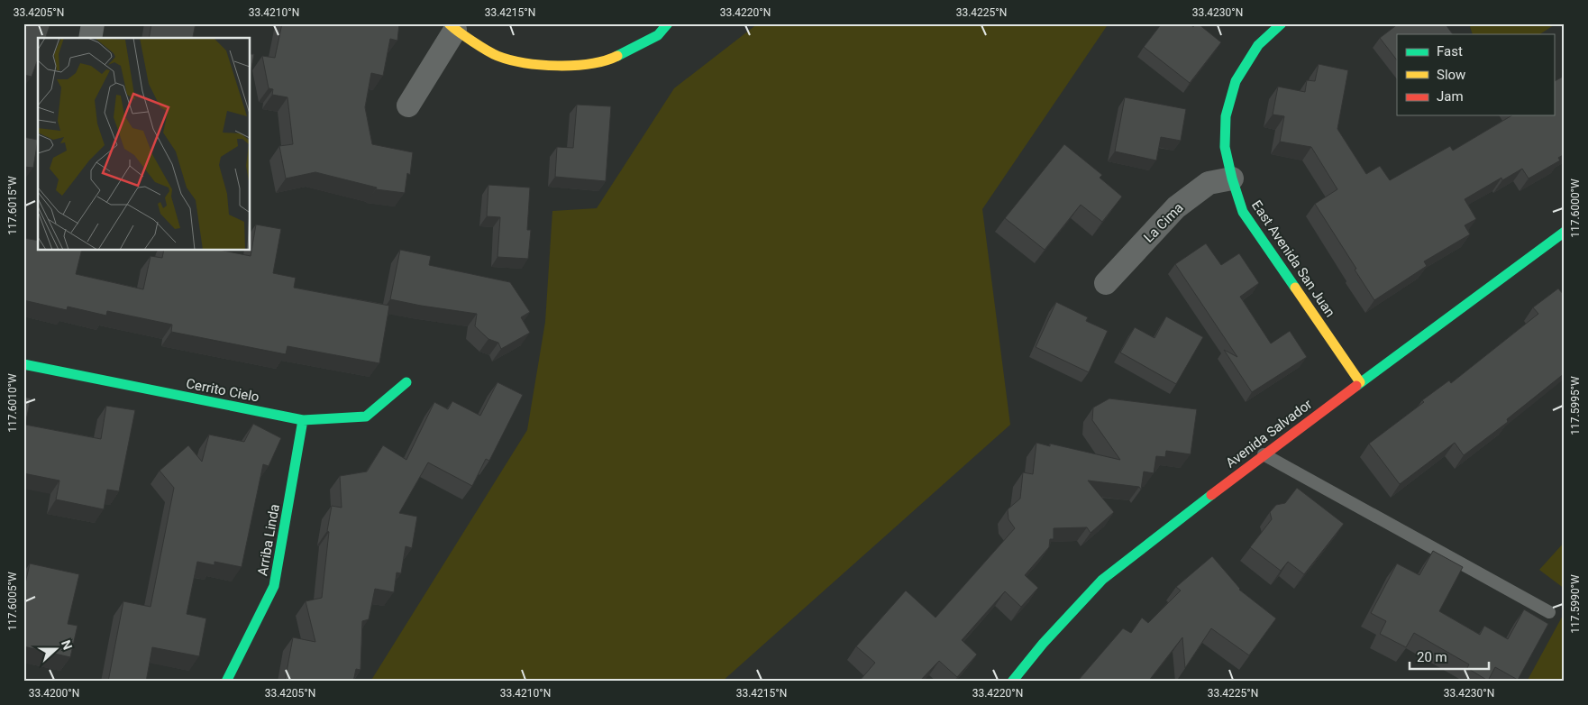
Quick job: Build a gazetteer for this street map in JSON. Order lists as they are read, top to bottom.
{
  "streets": {
    "street": [
      "La Cima",
      "East Avenida San Juan",
      "Cerrito Cielo",
      "Avenida Salvador",
      "Arriba Linda"
    ]
  },
  "crossings": [
    ["La Cima", "East Avenida San Juan"],
    ["East Avenida San Juan", "Avenida Salvador"],
    ["Cerrito Cielo", "Arriba Linda"]
  ],
  "legend": ["Fast", "Slow", "Jam"],
  "scale_bar": "20 m",
  "north": "right",
  "coordinates": [
    "33.4205°N",
    "33.4210°N",
    "33.4215°N",
    "33.4220°N",
    "33.4225°N",
    "33.4230°N",
    "117.6015°W",
    "117.6000°W",
    "117.6010°W",
    "117.5995°W",
    "117.6005°W",
    "117.5990°W",
    "33.4200°N"
  ]
}
